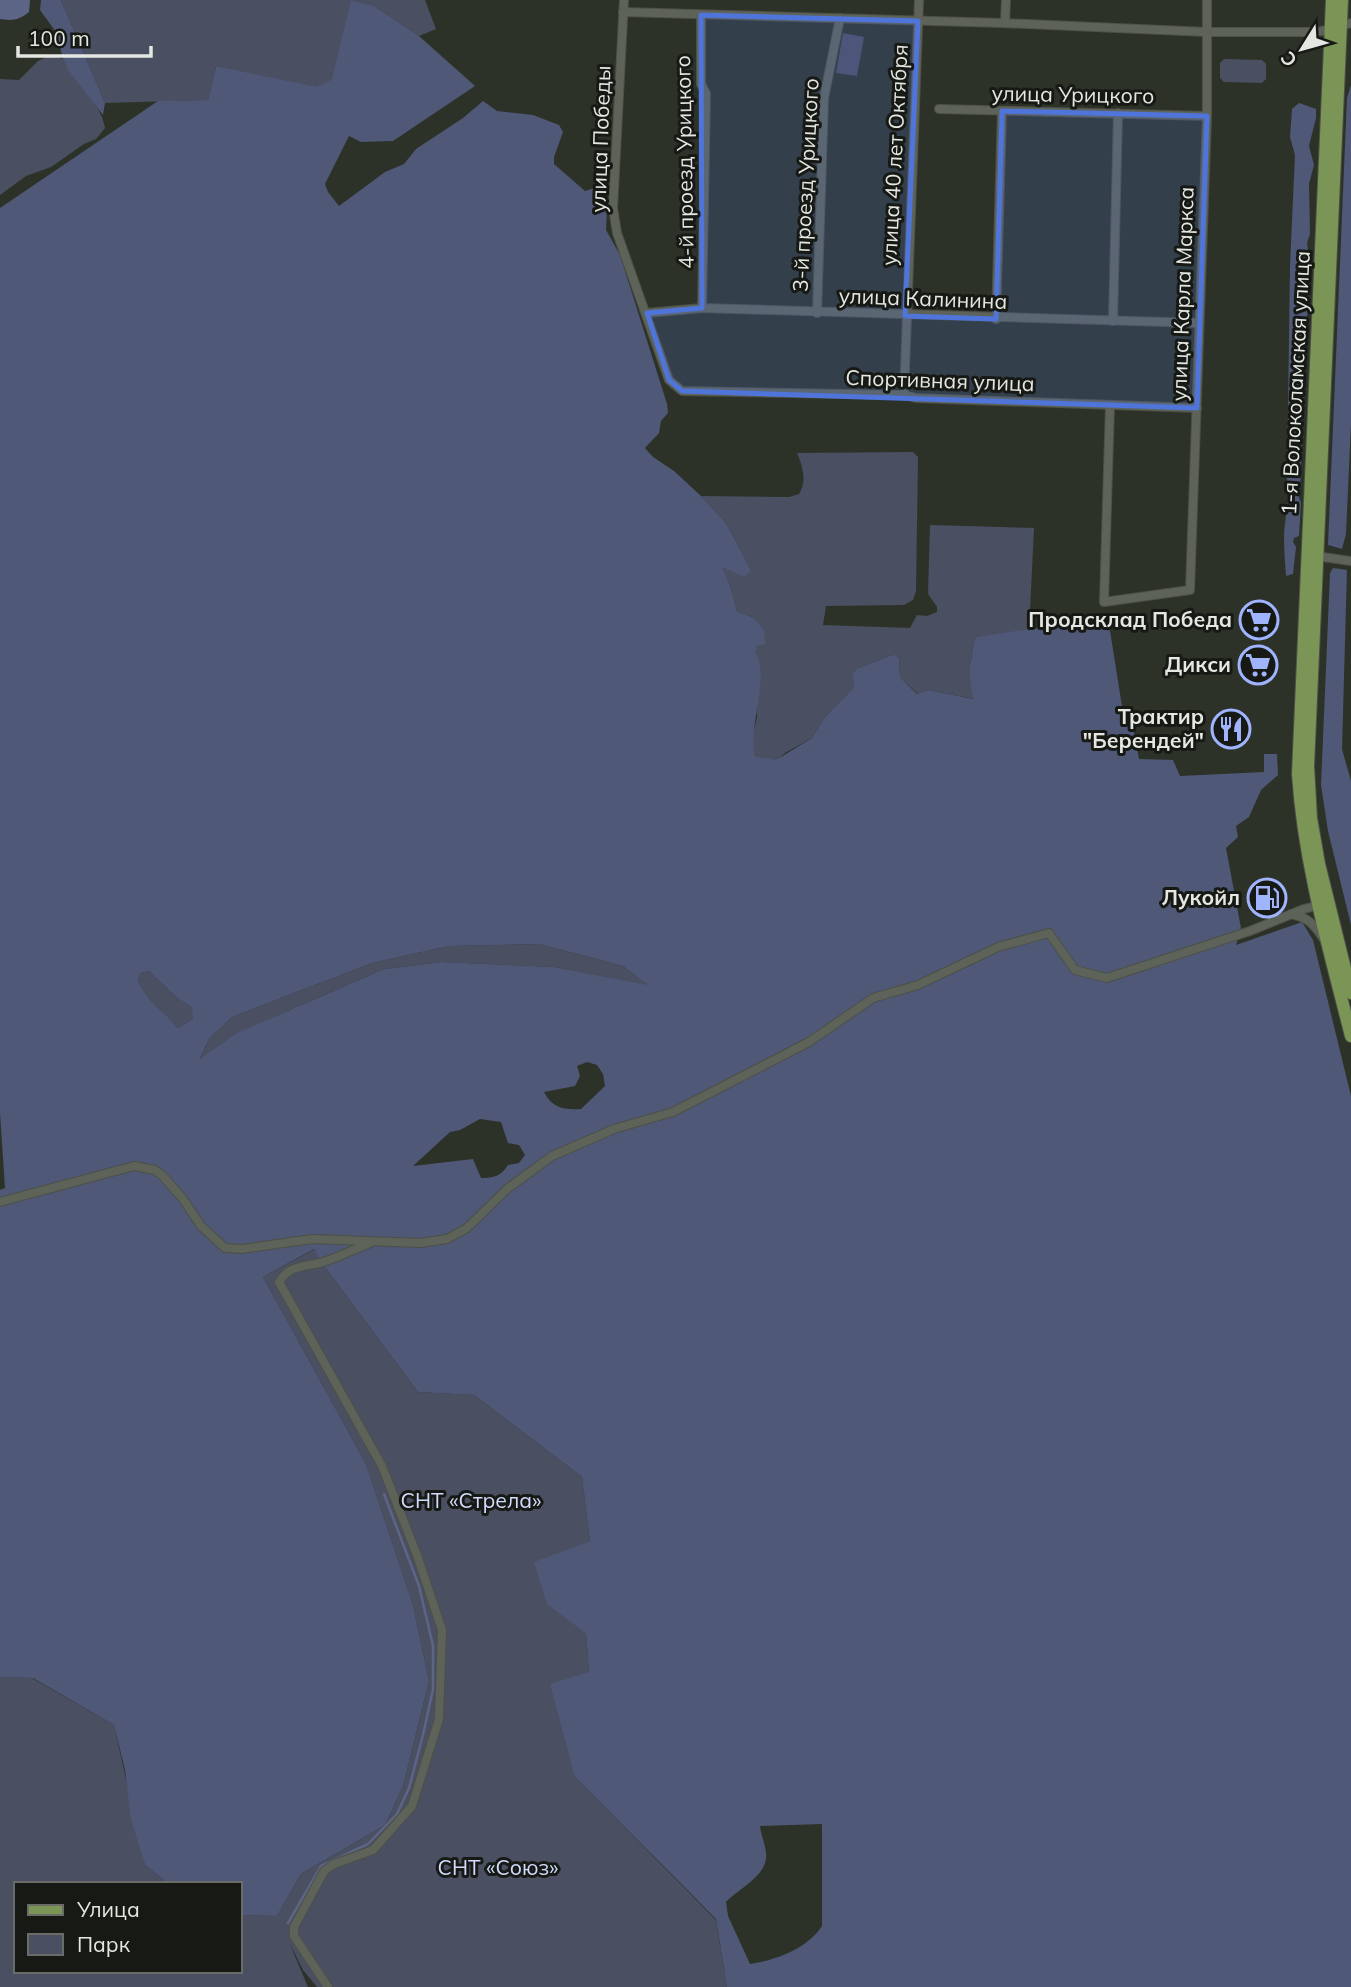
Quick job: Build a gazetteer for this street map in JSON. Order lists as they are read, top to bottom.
{
  "streets": {
    "main road": ["1-я Волоколамская улица"],
    "street": [
      "улица Урицкого",
      "улица Победы",
      "улица 40 лет Октября",
      "4-й проезд Урицкого",
      "3-й проезд Урицкого",
      "улица Карла Маркса",
      "улица Калинина",
      "Спортивная улица"
    ]
  },
  "crossings": [
    ["улица Урицкого", "улица Карла Маркса"],
    ["улица Победы", "улица Калинина"],
    ["улица Победы", "Спортивная улица"],
    ["улица 40 лет Октября", "улица Калинина"],
    ["улица 40 лет Октября", "Спортивная улица"],
    ["4-й проезд Урицкого", "улица Калинина"],
    ["3-й проезд Урицкого", "улица Калинина"],
    ["улица Карла Маркса", "улица Калинина"],
    ["улица Карла Маркса", "Спортивная улица"]
  ],
  "parks": ["СНТ «Стрела»", "СНТ «Союз»"],
  "places": {
    "supermarket": ["Продсклад Победа", "Дикси"],
    "restaurant": ["Трактир \"Берендей\""],
    "fuel station": ["Лукойл"]
  },
  "legend": ["Улица", "Парк"],
  "scale_bar": "100 m",
  "north": "bottom left"
}
